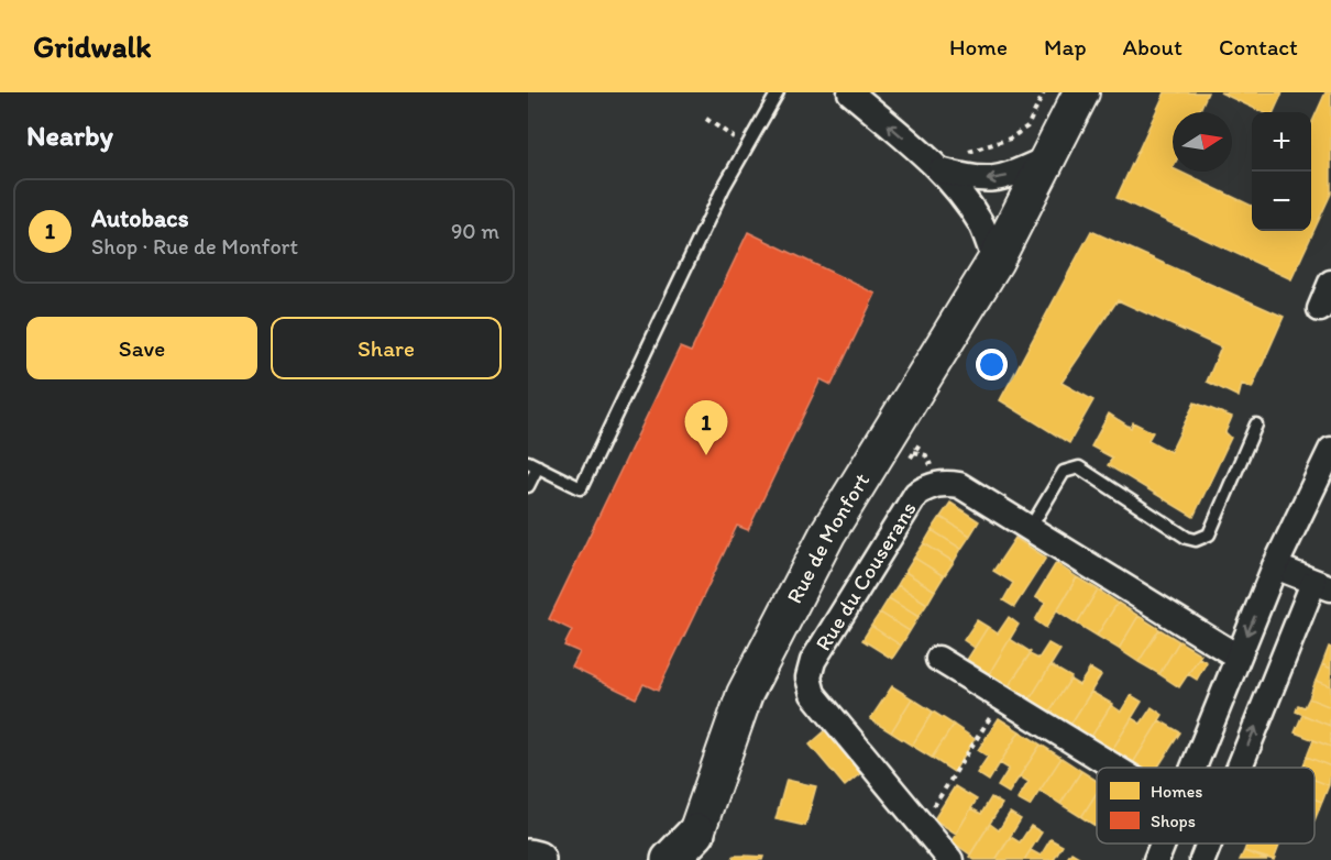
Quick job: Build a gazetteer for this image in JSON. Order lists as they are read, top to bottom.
{
  "streets": {
    "street": ["Rue de Monfort", "Rue du Couserans"]
  },
  "legend": ["Homes", "Shops"],
  "north": "right",
  "page": {
    "header": "Gridwalk",
    "nav": [
      "Home",
      "Map",
      "About",
      "Contact"
    ],
    "heading": "Nearby",
    "map_buttons": ["+", "−"],
    "list": [
      {
        "mark": "1",
        "name": "Autobacs",
        "note": "Shop · Rue de Monfort",
        "value": "90 m"
      }
    ],
    "buttons": ["Save", "Share"],
    "pins": "1"
  }
}
